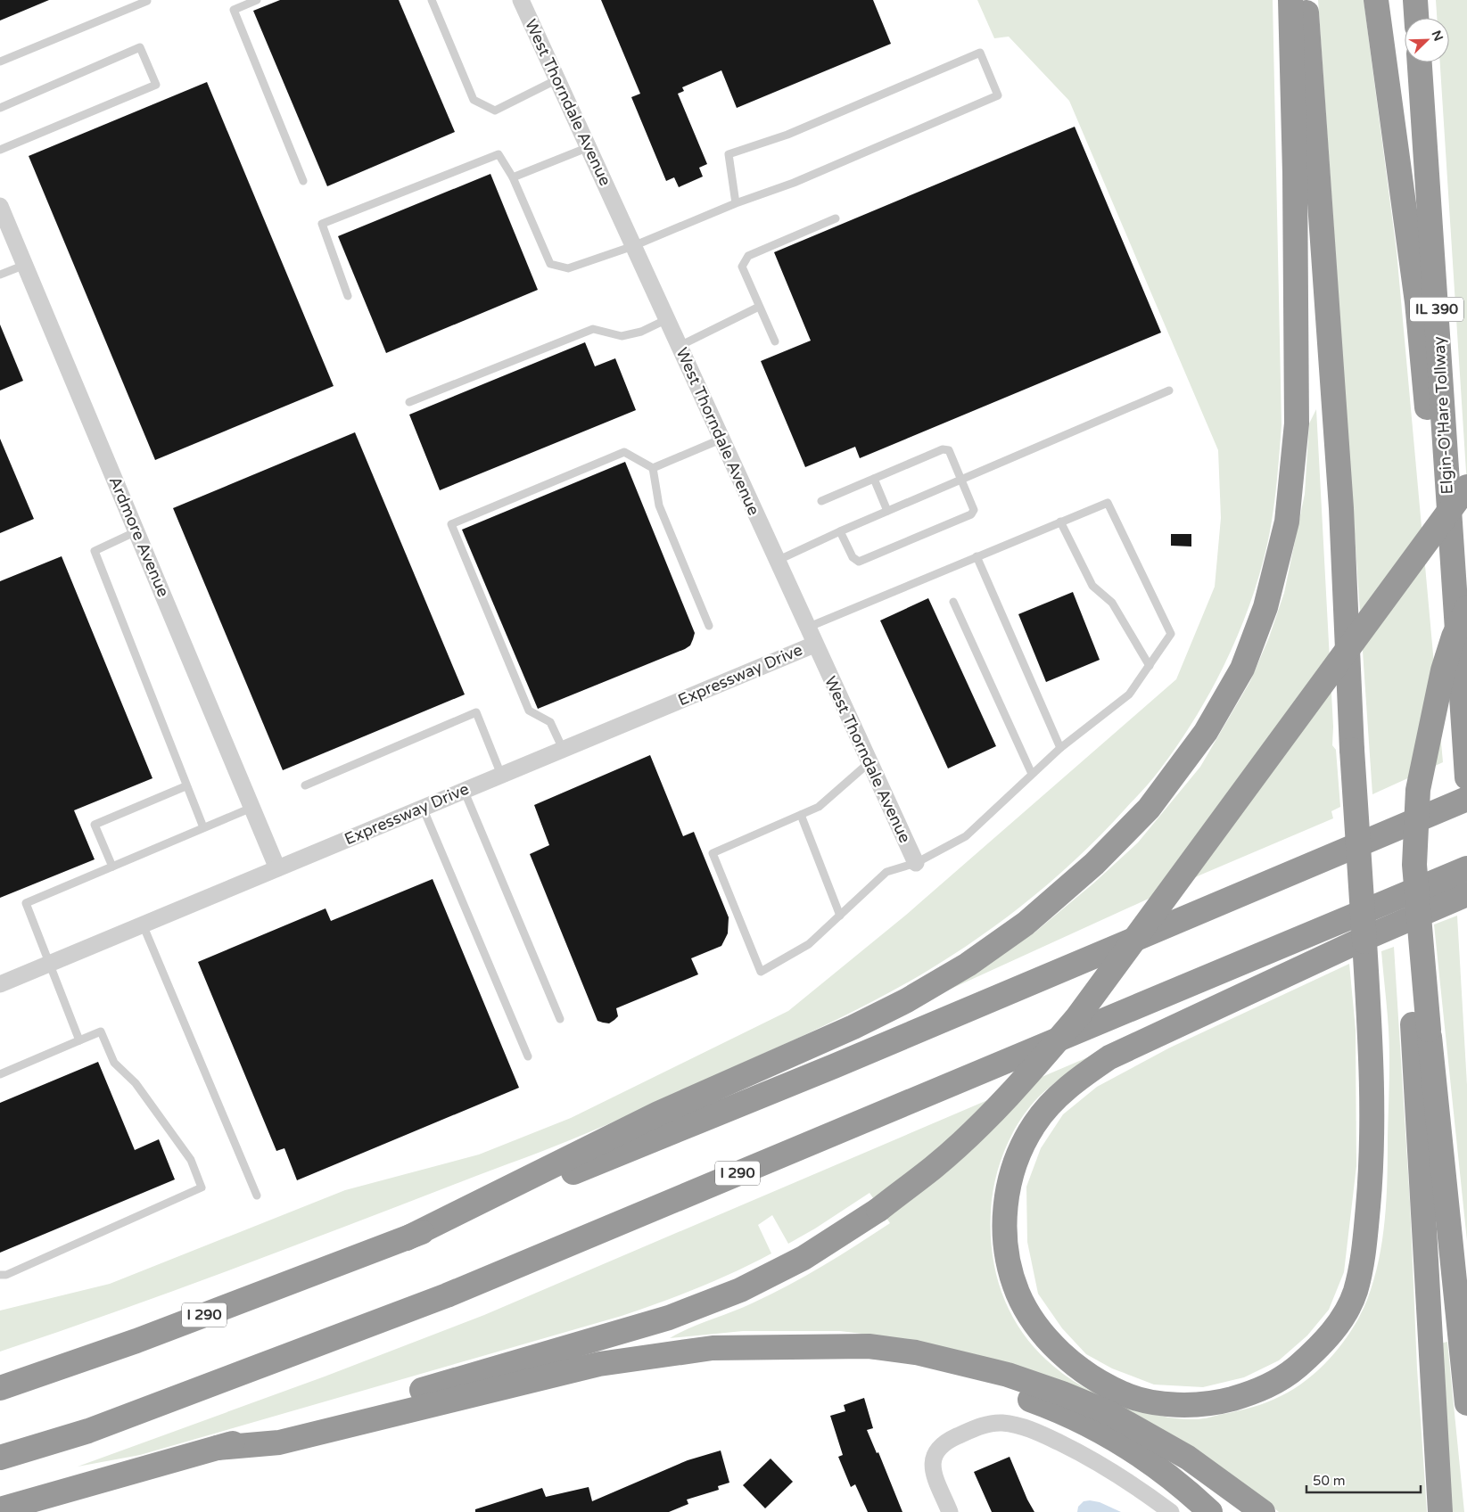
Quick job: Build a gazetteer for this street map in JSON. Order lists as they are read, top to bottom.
{
  "streets": {
    "highway": ["IL 390", "Elgin-O'Hare Tollway", "I 290"],
    "street": ["West Thorndale Avenue", "Ardmore Avenue", "Expressway Drive"]
  },
  "crossings": [
    ["West Thorndale Avenue", "Expressway Drive"],
    ["Ardmore Avenue", "Expressway Drive"]
  ],
  "scale_bar": "50 m",
  "north": "top right"
}
